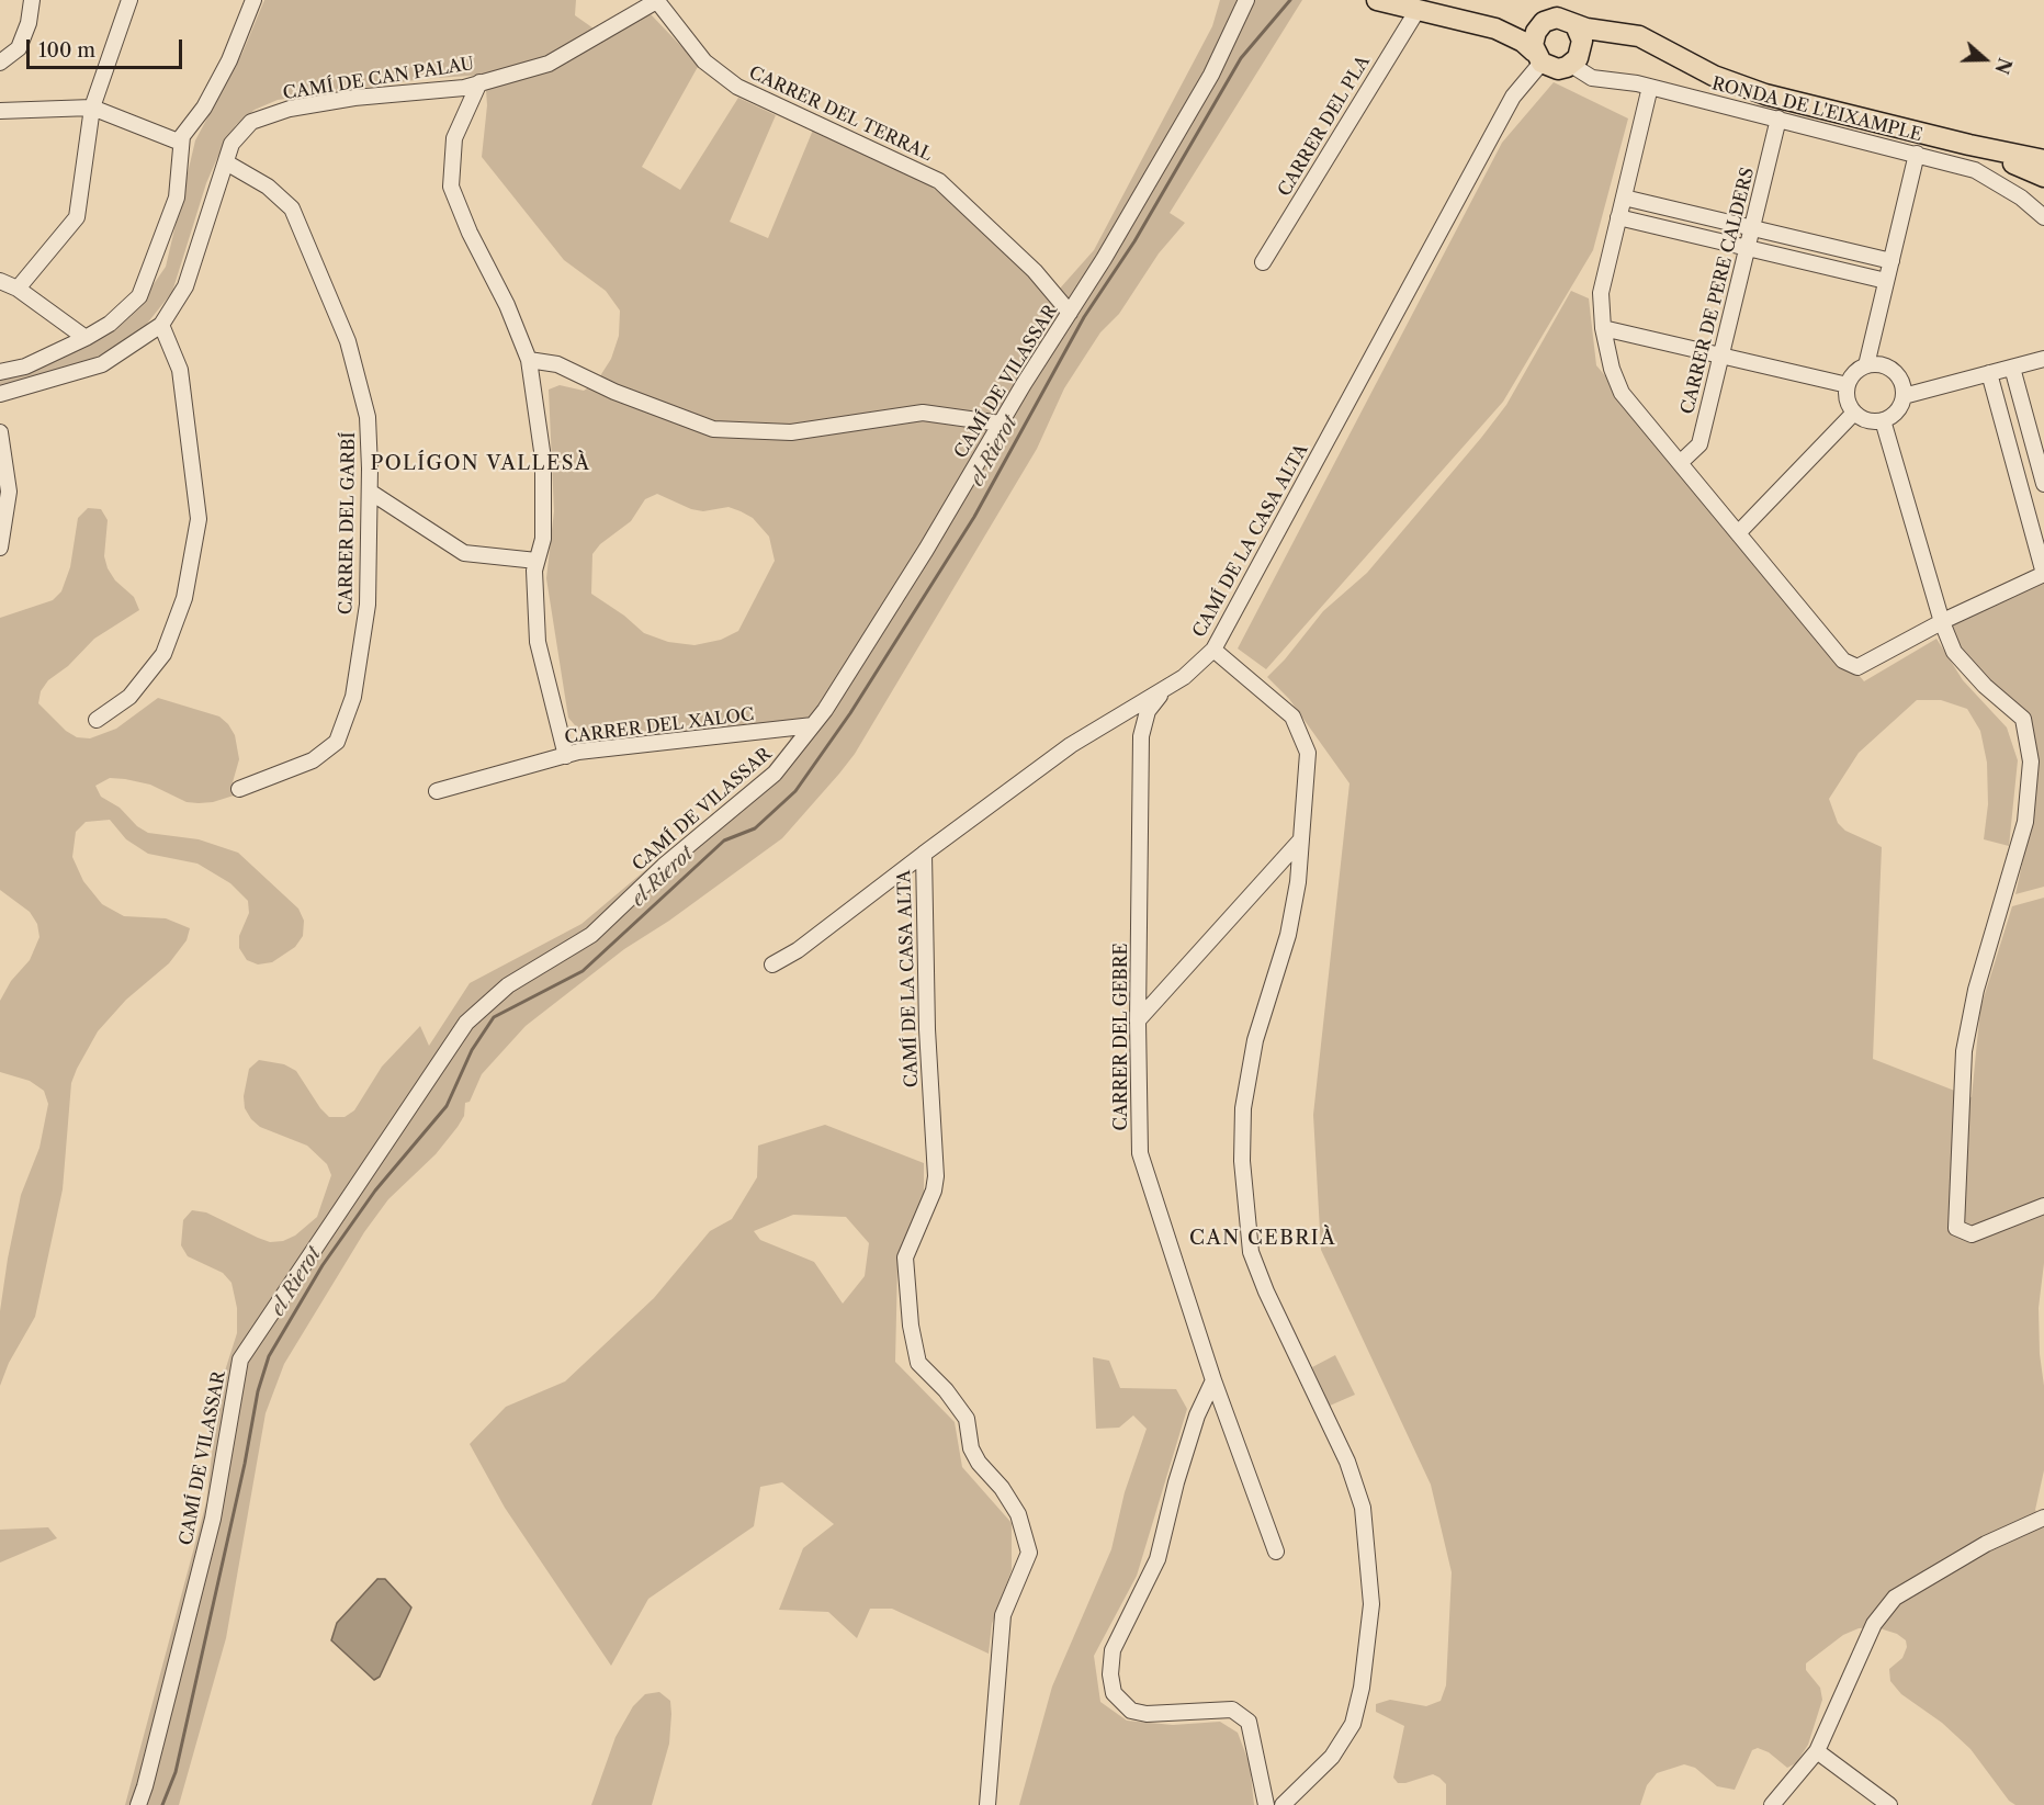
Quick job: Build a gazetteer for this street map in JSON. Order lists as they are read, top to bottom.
{
  "streets": {
    "street": [
      "CAMÍ DE CAN PALAU",
      "RONDA DE L'EIXAMPLE",
      "CARRER DEL TERRAL",
      "CARRER DEL PLA",
      "CARRER DE PERE CALDERS",
      "CAMÍ DE VILASSAR",
      "CARRER DEL GARBÍ",
      "CAMÍ DE LA CASA ALTA",
      "CARRER DEL XALOC",
      "CARRER DEL GEBRE"
    ]
  },
  "crossings": [
    ["CAMÍ DE CAN PALAU", "CARRER DEL TERRAL"],
    ["CAMÍ DE CAN PALAU", "CARRER DEL GARBÍ"],
    ["RONDA DE L'EIXAMPLE", "CARRER DE PERE CALDERS"],
    ["RONDA DE L'EIXAMPLE", "CAMÍ DE LA CASA ALTA"],
    ["CARRER DEL TERRAL", "CAMÍ DE VILASSAR"],
    ["CAMÍ DE VILASSAR", "CARRER DEL XALOC"],
    ["CAMÍ DE LA CASA ALTA", "CARRER DEL GEBRE"]
  ],
  "districts": ["POLÍGON VALLESÀ", "CAN CEBRIÀ"],
  "water": ["el Rierot"],
  "scale_bar": "100 m",
  "north": "right"
}
